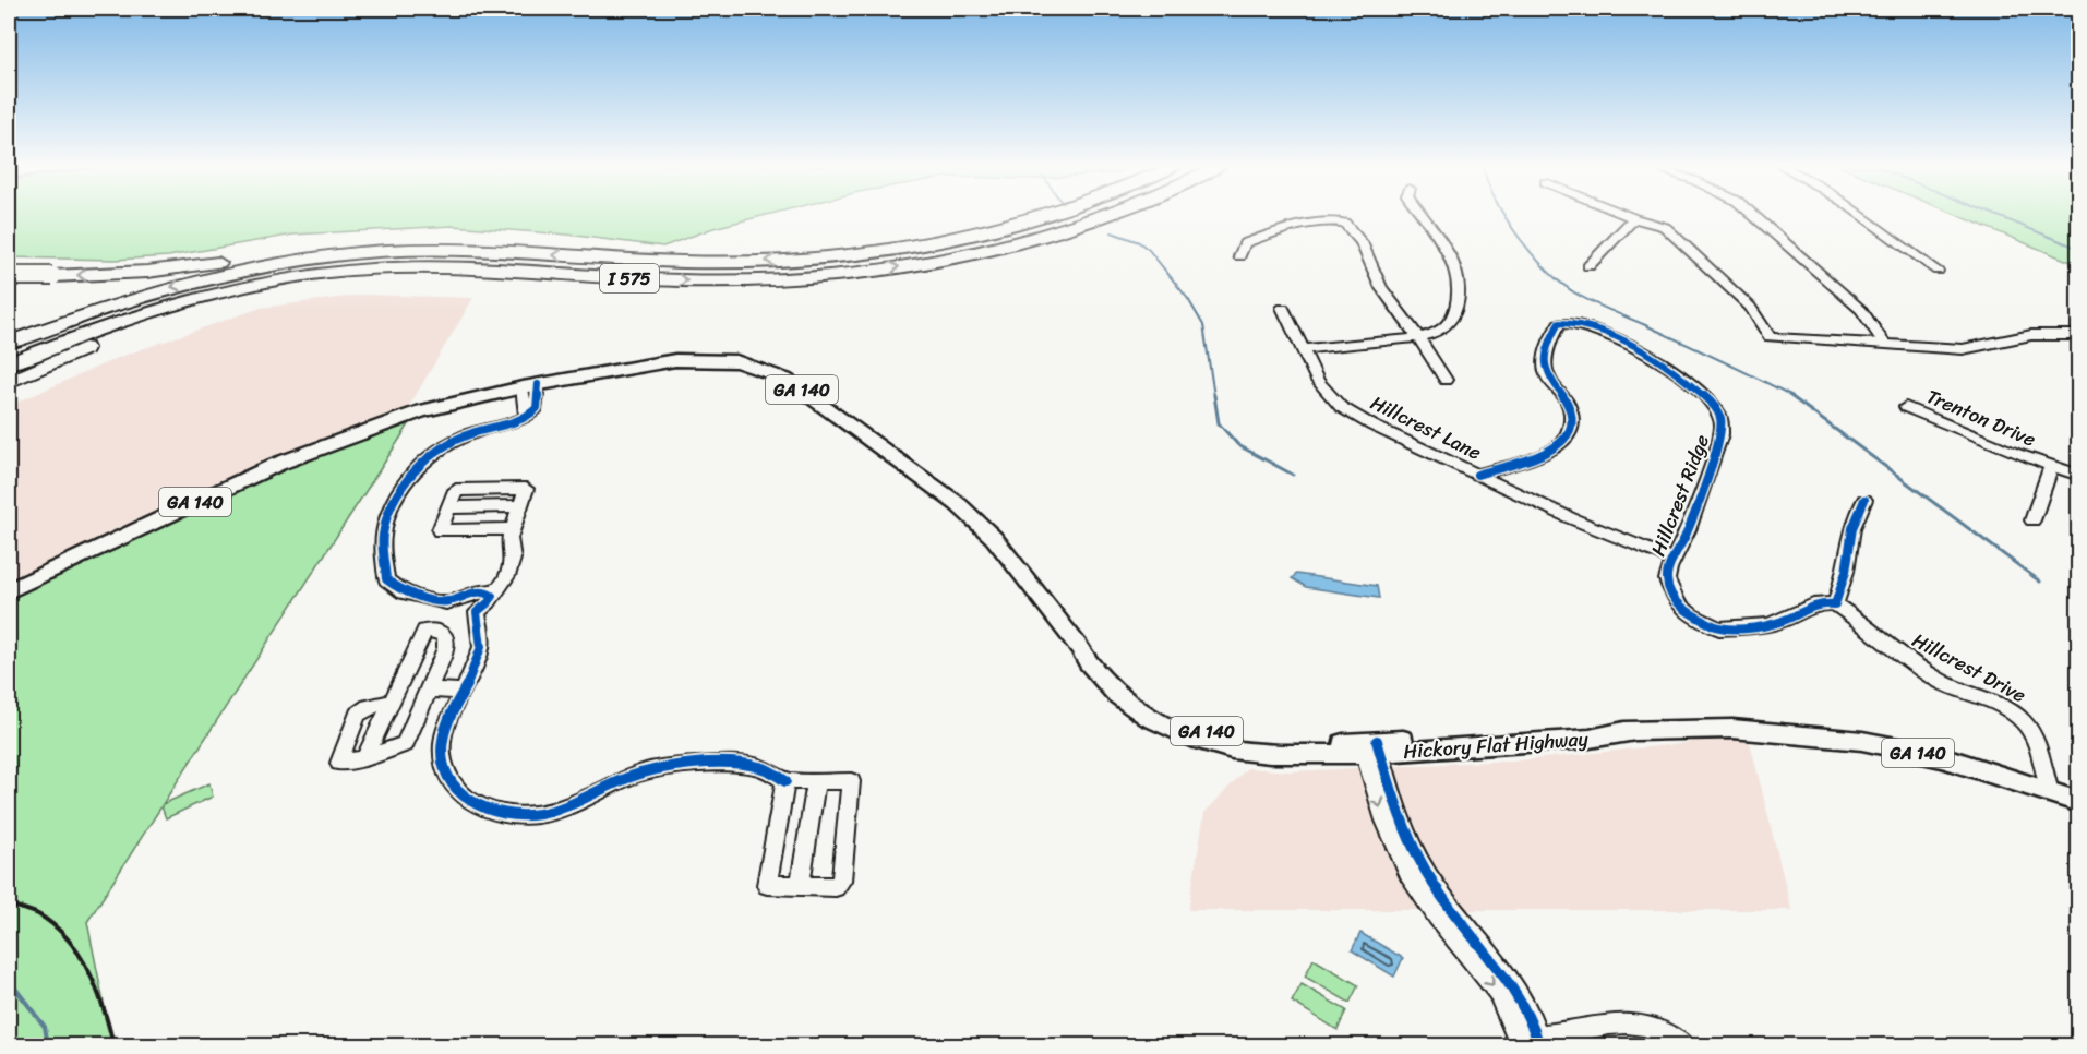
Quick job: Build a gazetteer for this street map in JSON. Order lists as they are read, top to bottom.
{
  "streets": {
    "highway": ["I 575"],
    "main road": ["GA 140", "Hickory Flat Highway"],
    "street": [
      "Trenton Drive",
      "Hillcrest Lane",
      "Hillcrest Ridge",
      "Hillcrest Drive"
    ]
  },
  "crossings": [
    ["Hillcrest Lane", "Hillcrest Ridge"],
    ["Hillcrest Ridge", "Hillcrest Drive"],
    ["Hillcrest Drive", "Hickory Flat Highway"]
  ]
}
